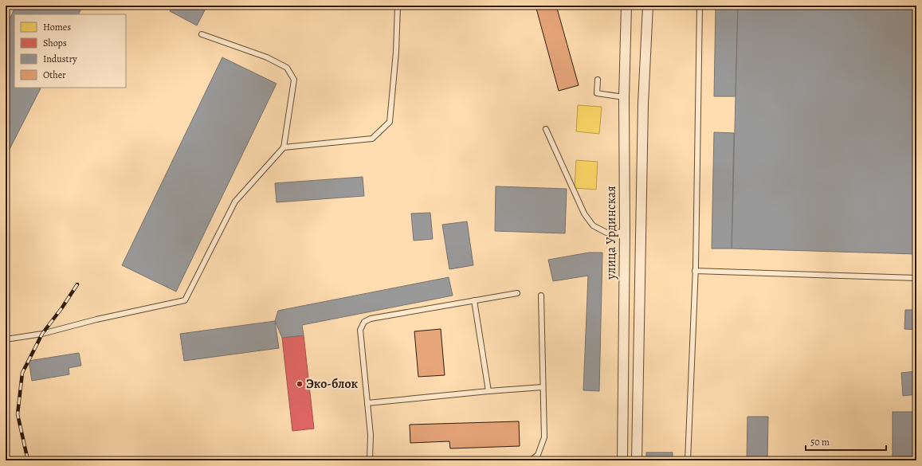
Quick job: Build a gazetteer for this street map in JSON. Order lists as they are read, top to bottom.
{
  "streets": {
    "street": ["улица Урдинская"]
  },
  "places": ["Эко-блок"],
  "legend": [
    "Homes",
    "Shops",
    "Industry",
    "Other"
  ],
  "scale_bar": "50 m"
}
